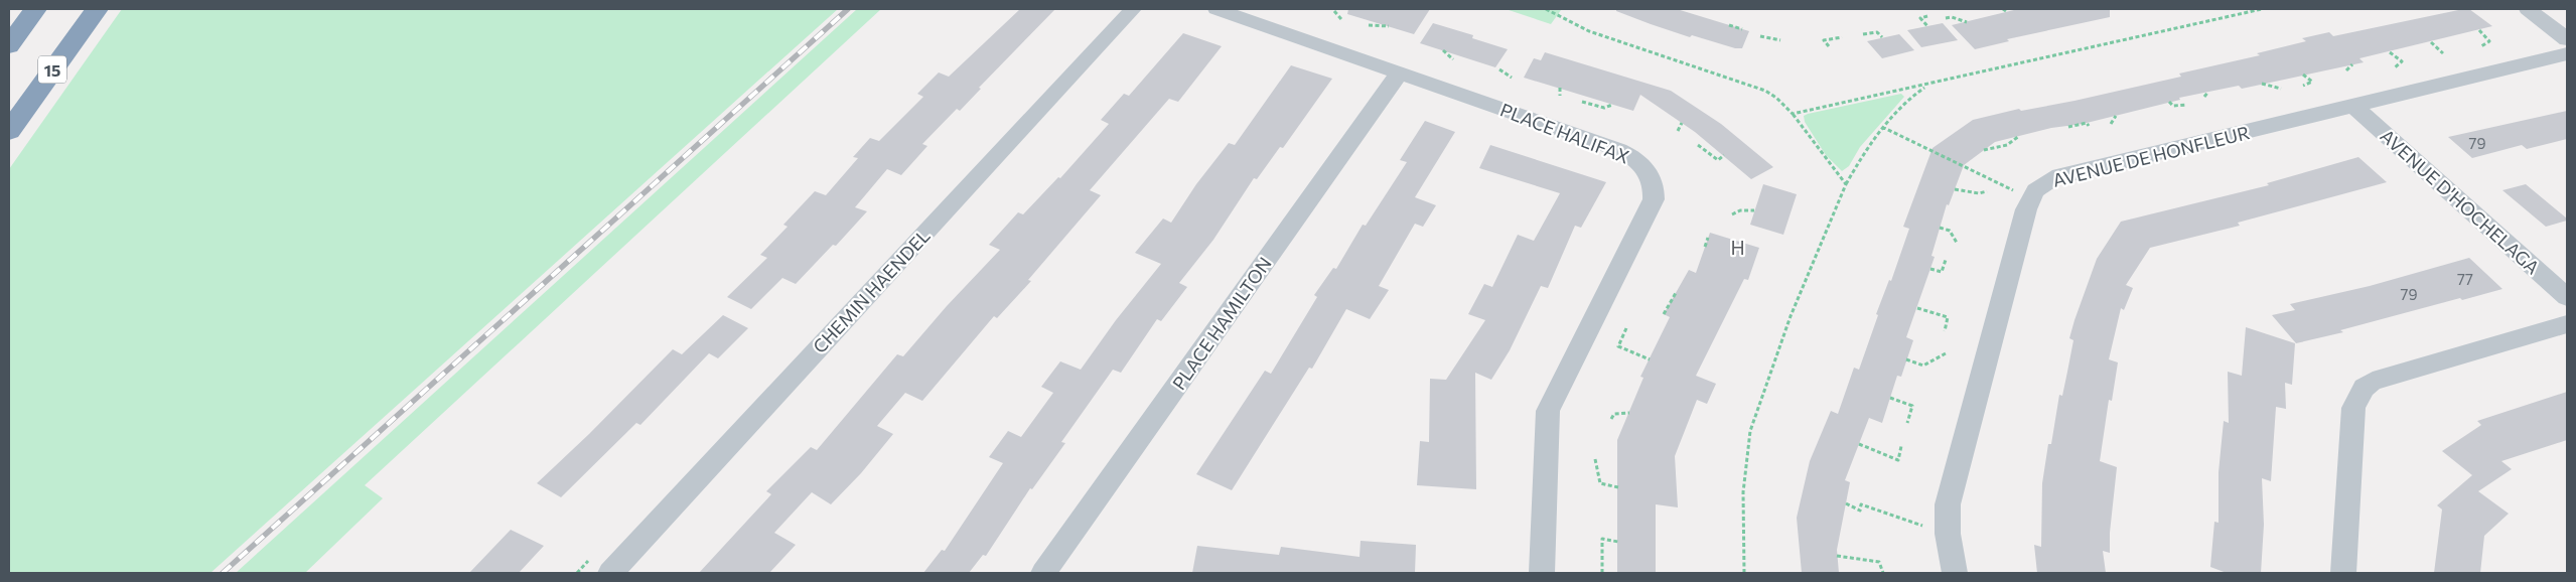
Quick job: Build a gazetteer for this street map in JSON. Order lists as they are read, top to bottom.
{
  "streets": {
    "highway": ["15"],
    "street": [
      "PLACE HALIFAX",
      "AVENUE DE HONFLEUR",
      "AVENUE D'HOCHELAGA",
      "CHEMIN HAENDEL",
      "PLACE HAMILTON"
    ]
  },
  "crossings": [
    ["PLACE HALIFAX", "PLACE HAMILTON"],
    ["AVENUE DE HONFLEUR", "AVENUE D'HOCHELAGA"]
  ],
  "districts": ["H"],
  "house_numbers": ["79", "77", "79"]
}
